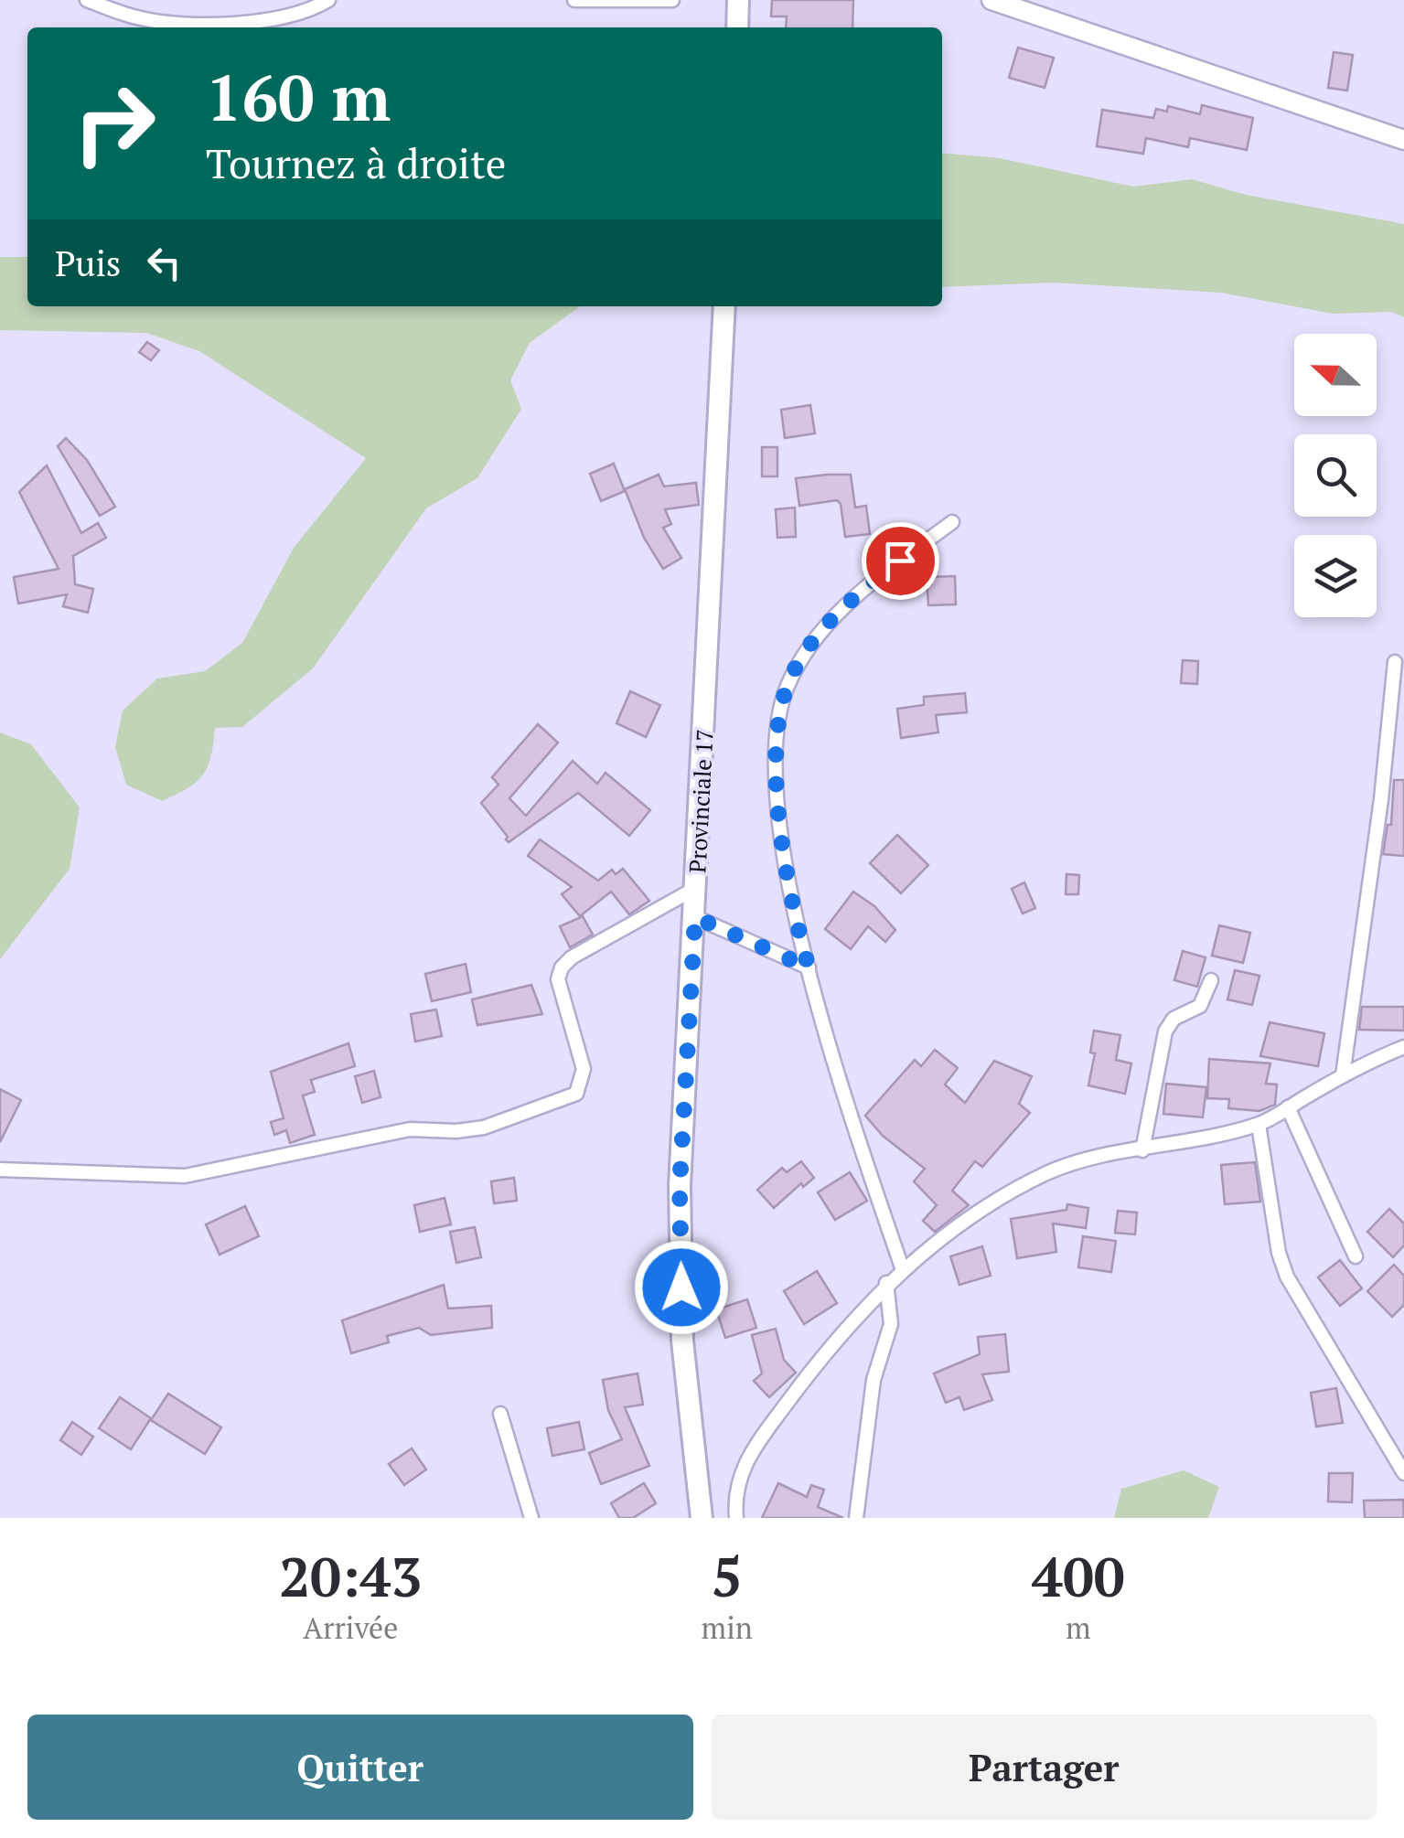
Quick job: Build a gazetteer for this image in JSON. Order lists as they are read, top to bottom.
{
  "streets": {
    "main road": ["Provinciale 17"]
  },
  "north": "left",
  "page": {
    "turn": ["160 m", "Tournez à droite"],
    "then": "Puis",
    "eta": [
      "20:43",
      "Arrivée",
      "5",
      "min",
      "400",
      "m"
    ],
    "buttons": ["Quitter", "Partager"]
  }
}
